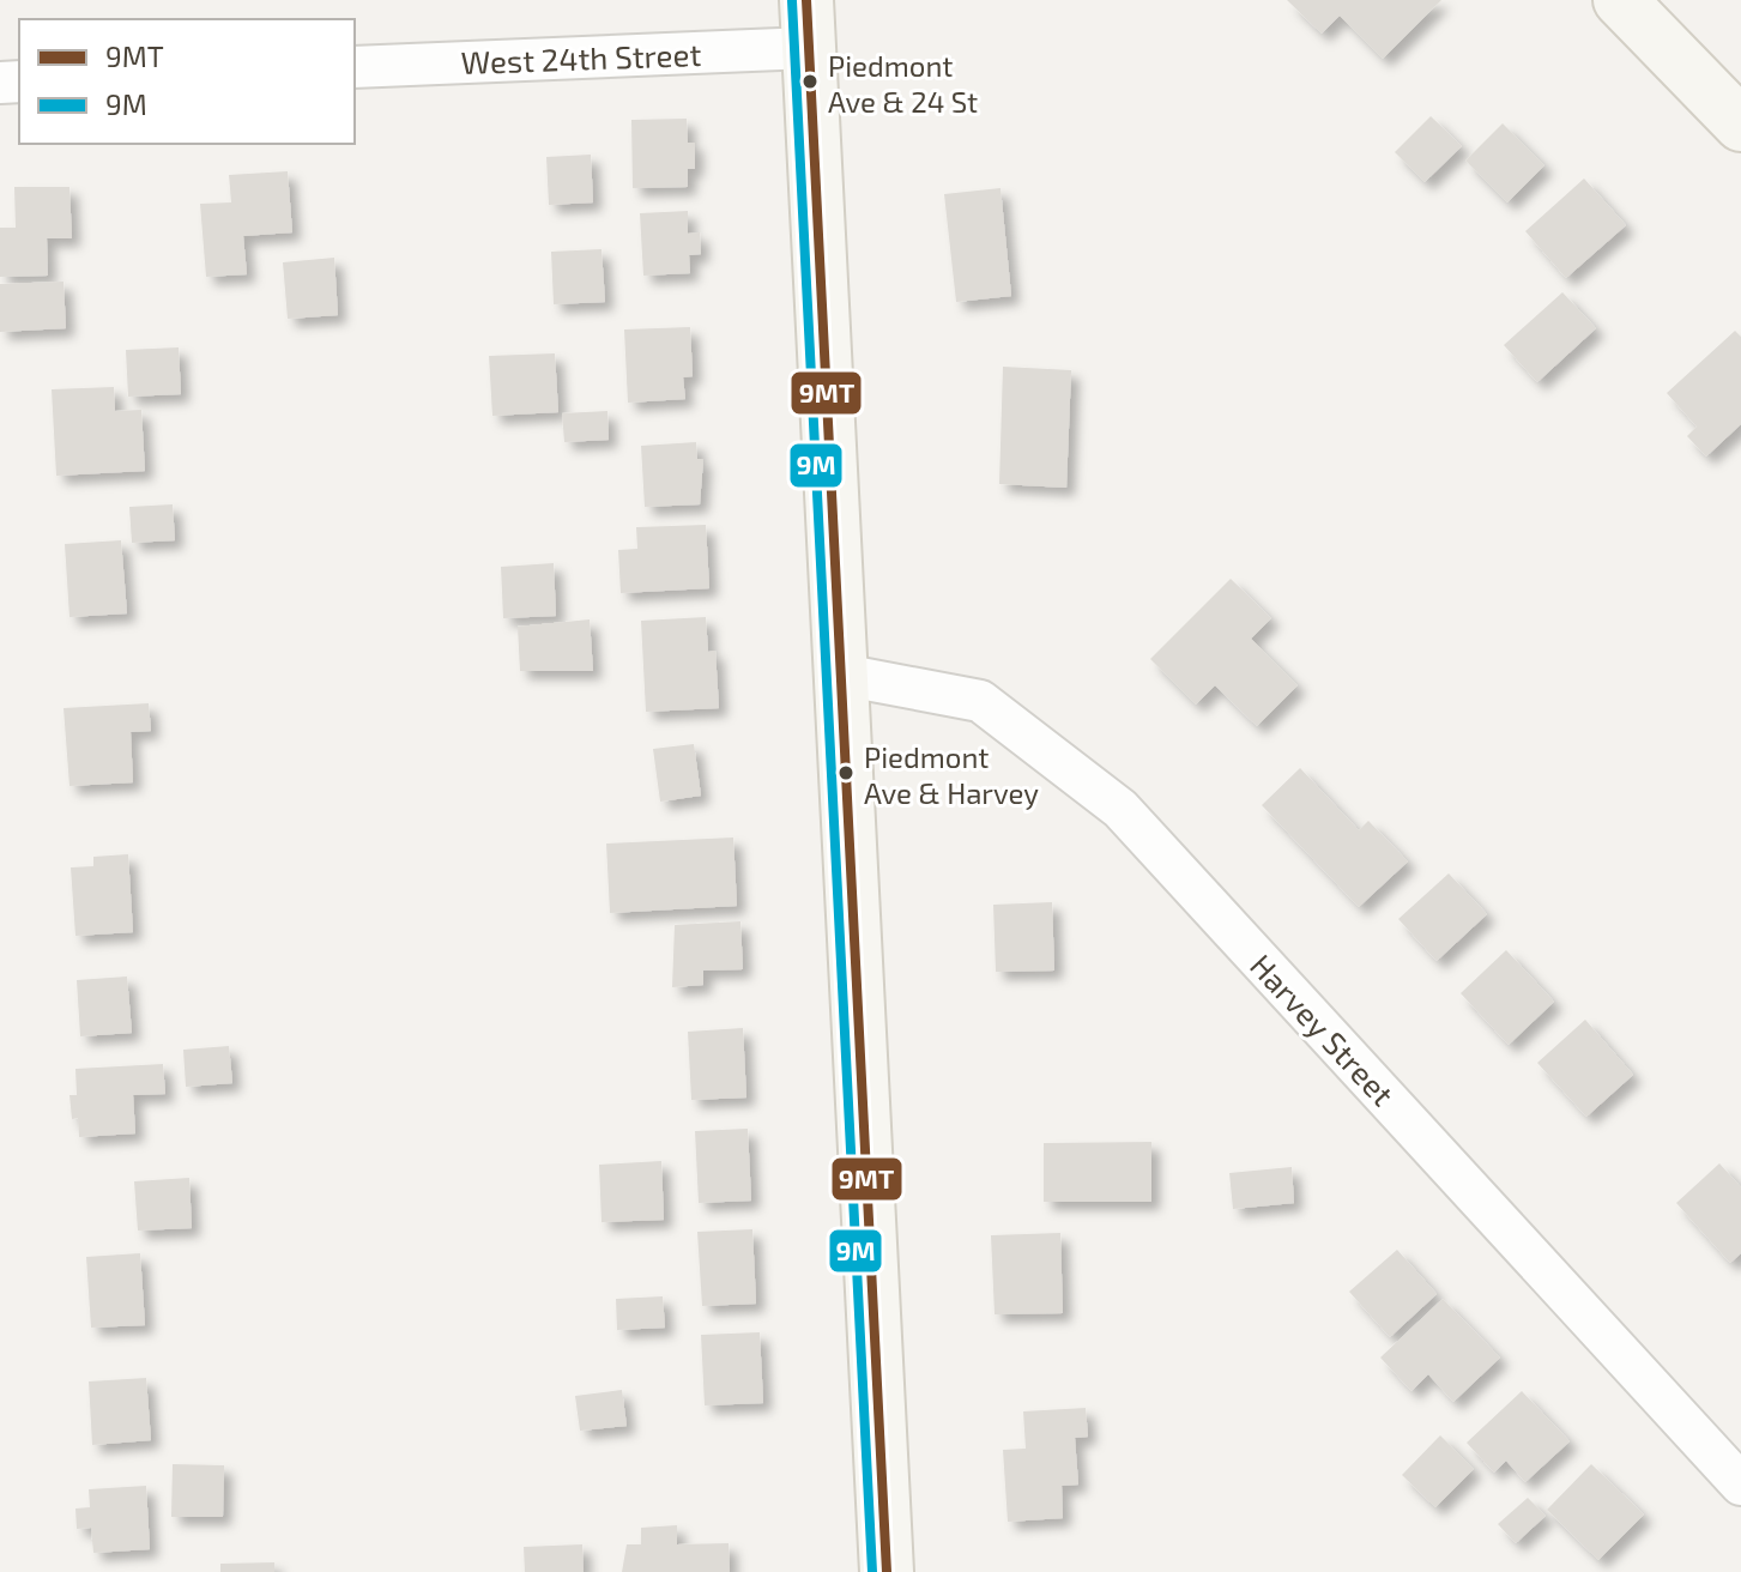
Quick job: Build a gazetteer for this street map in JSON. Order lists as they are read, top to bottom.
{
  "streets": {
    "street": ["West 24th Street", "Harvey Street"]
  },
  "places": ["Piedmont Ave & 24 St", "Piedmont Ave & Harvey"],
  "lines": ["transit line 9MT", "transit line 9M"],
  "legend": ["9MT", "9M"]
}
